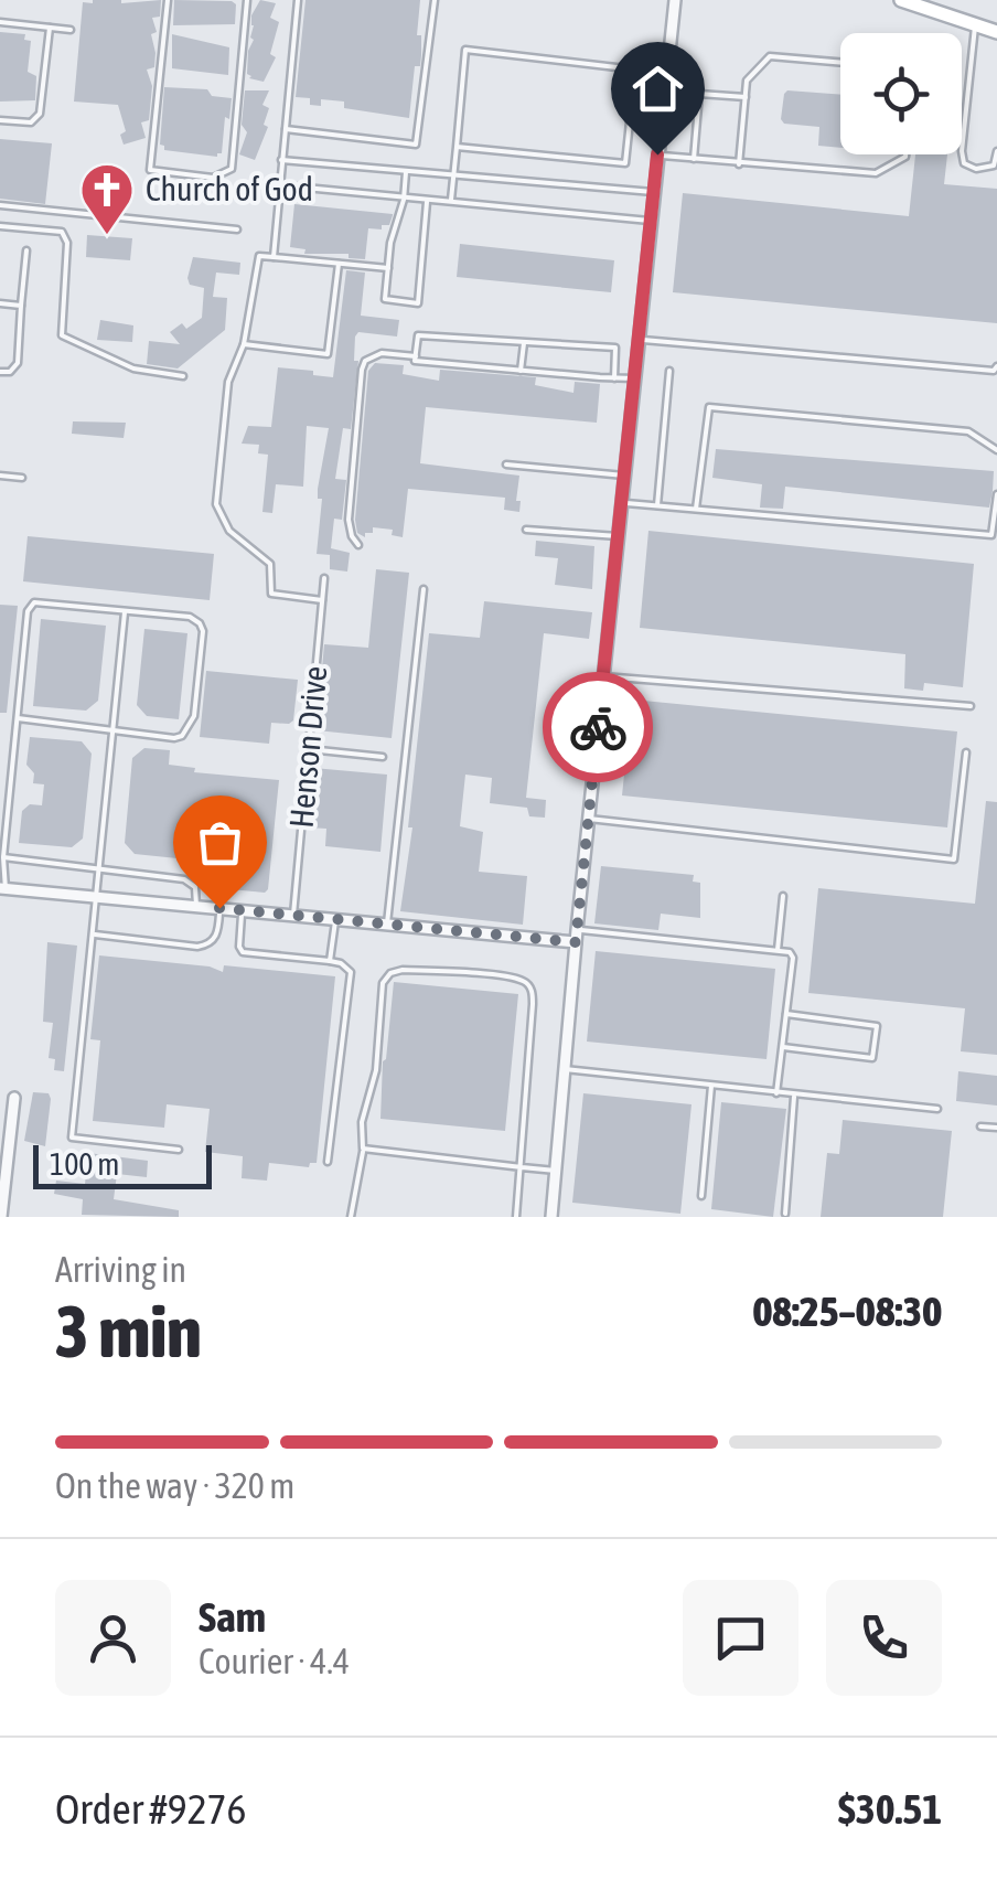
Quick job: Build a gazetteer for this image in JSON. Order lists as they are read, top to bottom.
{
  "streets": {
    "lane": ["Henson Drive"]
  },
  "places": {
    "church": ["Church of God"]
  },
  "scale_bar": "100 m",
  "page": {
    "scale": "100 m",
    "heading": ["3 min", "Arriving in", "08:25–08:30"],
    "panel": [
      "Sam",
      "Courier · 4.4",
      "Order #9276",
      "$30.51"
    ],
    "bar": "On the way · 320 m"
  }
}
